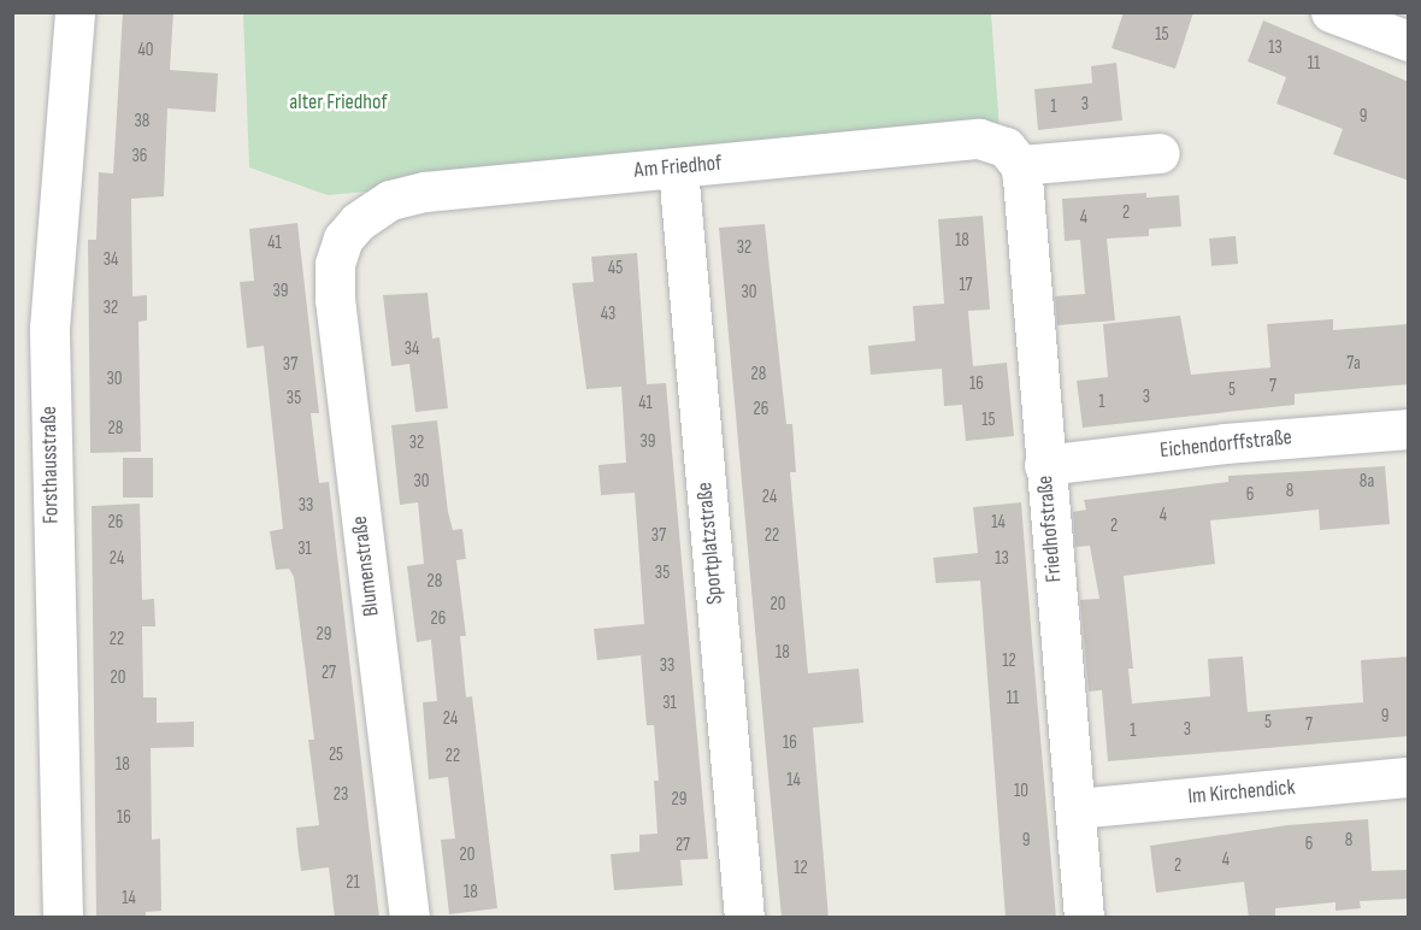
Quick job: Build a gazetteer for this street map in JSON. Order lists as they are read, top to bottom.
{
  "streets": {
    "street": [
      "Am Friedhof",
      "Eichendorffstraße",
      "Forsthausstraße",
      "Friedhofstraße",
      "Sportplatzstraße",
      "Blumenstraße",
      "Im Kirchendick"
    ]
  },
  "crossings": [
    ["Am Friedhof", "Friedhofstraße"],
    ["Am Friedhof", "Sportplatzstraße"],
    ["Am Friedhof", "Blumenstraße"],
    ["Eichendorffstraße", "Friedhofstraße"],
    ["Friedhofstraße", "Im Kirchendick"]
  ],
  "parks": ["alter Friedhof"],
  "house_numbers": [
    "15",
    "13",
    "40",
    "11",
    "3",
    "1",
    "9",
    "38",
    "36",
    "2",
    "4",
    "18",
    "41",
    "32",
    "34",
    "45",
    "17",
    "39",
    "30",
    "32",
    "43",
    "34",
    "7a",
    "37",
    "28",
    "30",
    "16",
    "7",
    "5",
    "3",
    "35",
    "1",
    "41",
    "26",
    "15",
    "28",
    "39",
    "32",
    "30",
    "8a",
    "8",
    "6",
    "24",
    "33",
    "4",
    "26",
    "14",
    "2",
    "37",
    "22",
    "31",
    "24",
    "13",
    "35",
    "28",
    "20",
    "26",
    "29",
    "22",
    "18",
    "12",
    "33",
    "27",
    "20",
    "11",
    "31",
    "9",
    "24",
    "5",
    "7",
    "3",
    "1",
    "16",
    "25",
    "22",
    "18",
    "14",
    "10",
    "23",
    "29",
    "16",
    "9",
    "8",
    "6",
    "27",
    "20",
    "4",
    "2",
    "12",
    "21",
    "18",
    "14"
  ]
}
